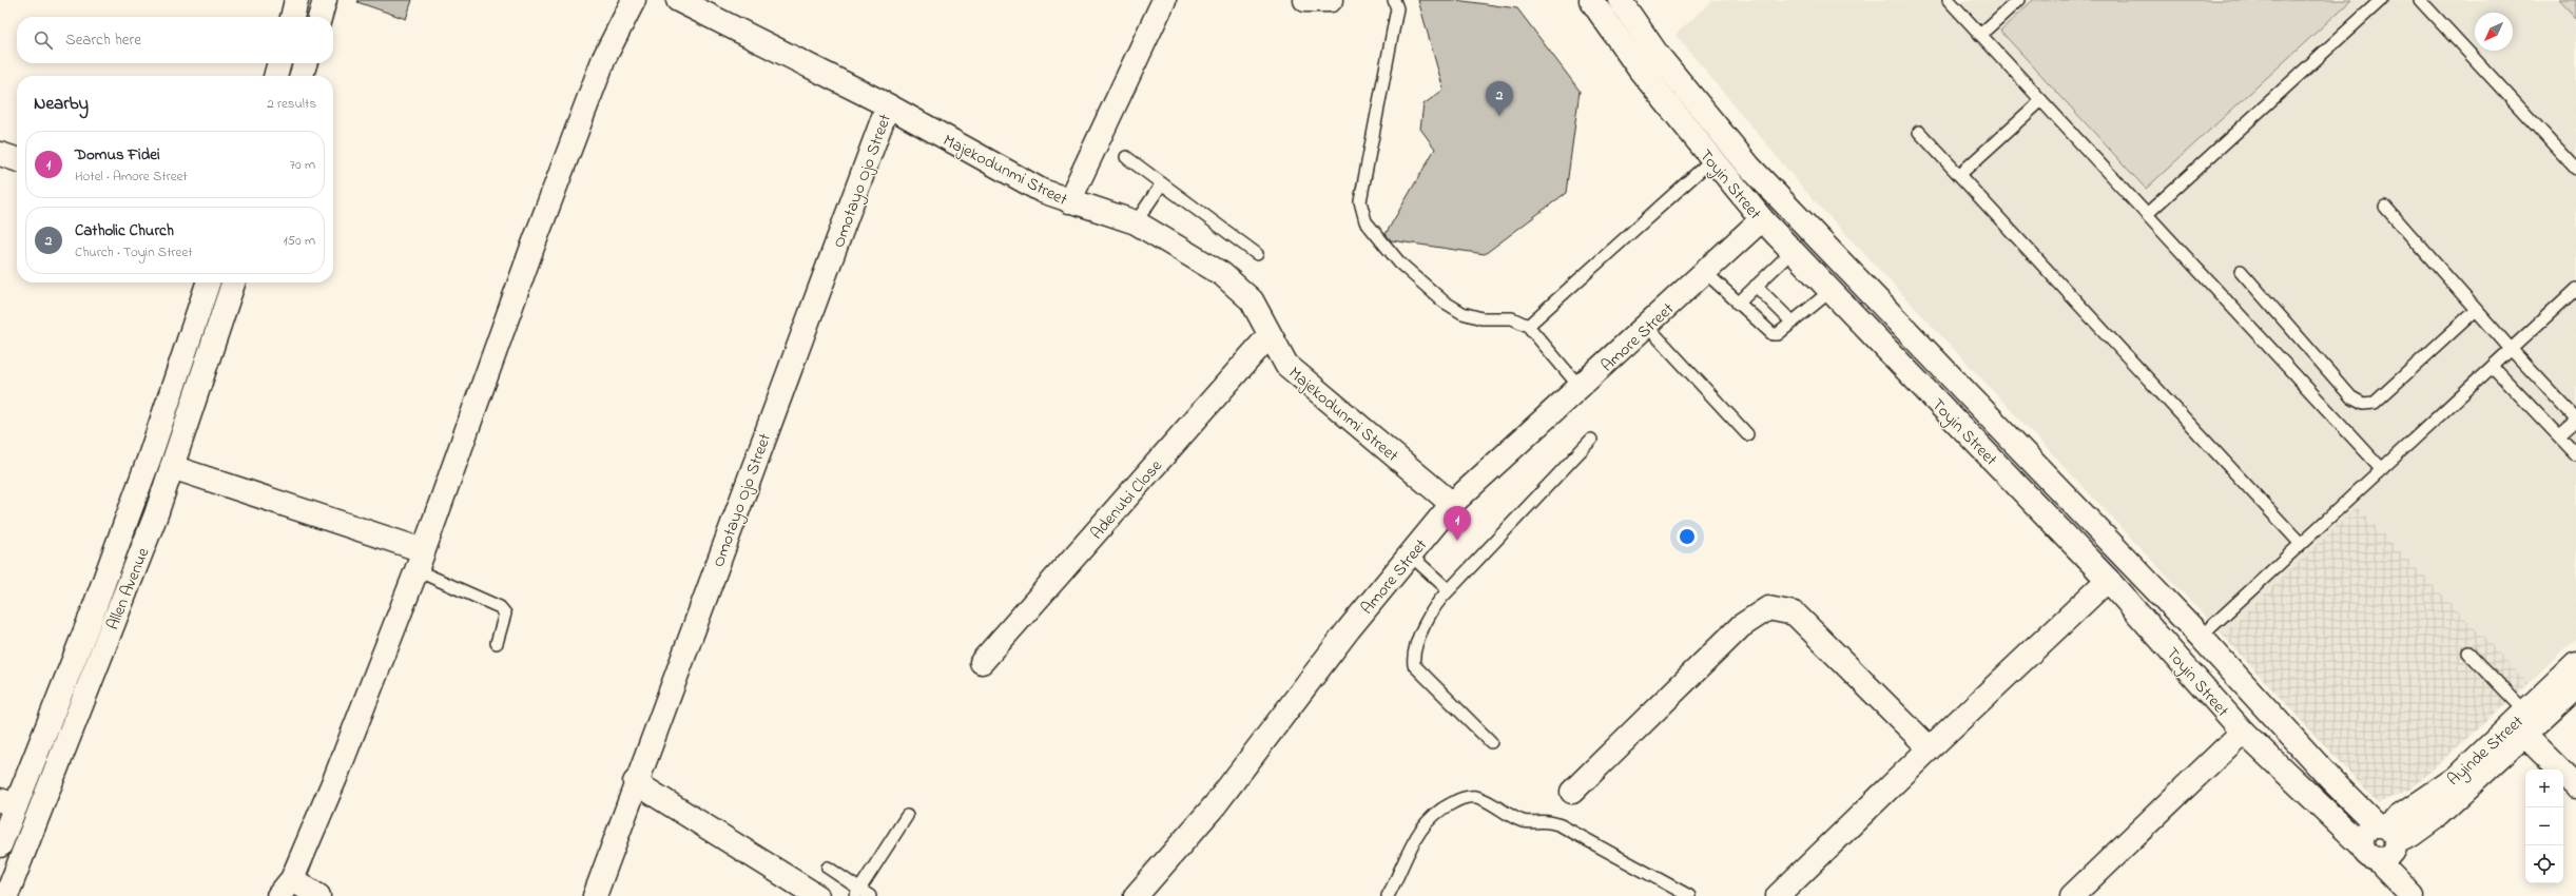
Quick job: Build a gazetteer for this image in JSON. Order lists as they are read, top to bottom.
{
  "streets": {
    "street": [
      "Majekodunmi Street",
      "Omotayo Ojo Street",
      "Toyin Street",
      "Amore Street",
      "Adenubi Close",
      "Allen Avenue",
      "Ayinde Street"
    ]
  },
  "crossings": [
    ["Majekodunmi Street", "Omotayo Ojo Street"],
    ["Majekodunmi Street", "Amore Street"],
    ["Majekodunmi Street", "Adenubi Close"],
    ["Toyin Street", "Amore Street"],
    ["Toyin Street", "Ayinde Street"]
  ],
  "north": "bottom left",
  "page": {
    "search": "Search here",
    "heading": ["Nearby", "2 results"],
    "pins": ["2", "1"],
    "list": [
      {
        "mark": "1",
        "name": "Domus Fidei",
        "note": "Hotel · Amore Street",
        "value": "70 m"
      },
      {
        "mark": "2",
        "name": "Catholic Church",
        "note": "Church · Toyin Street",
        "value": "150 m"
      }
    ],
    "map_buttons": ["+", "−"]
  }
}
